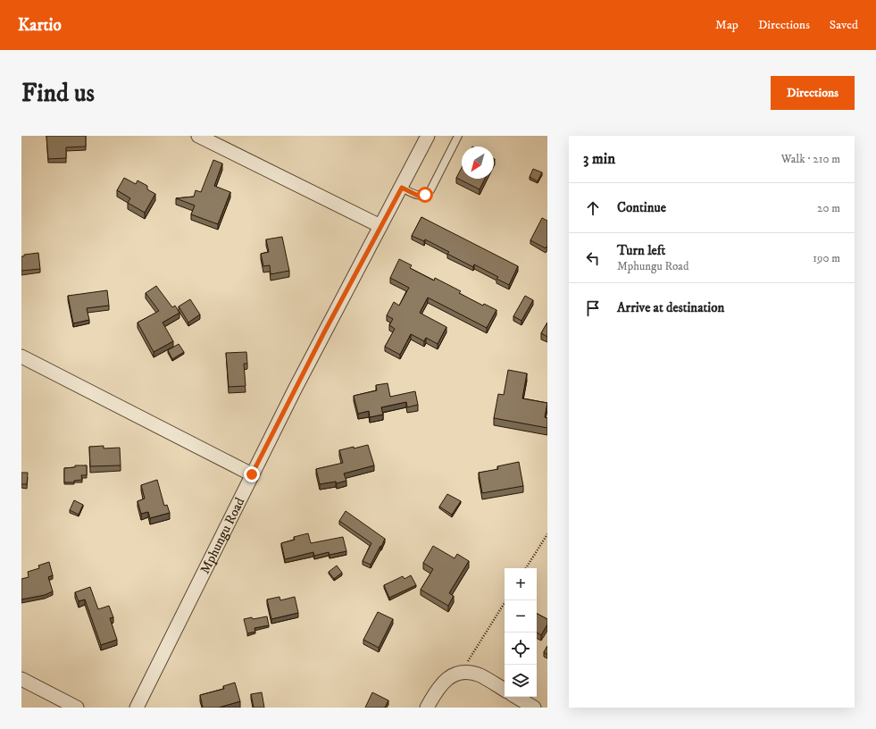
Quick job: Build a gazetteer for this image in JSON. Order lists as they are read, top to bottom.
{
  "streets": {
    "street": ["Mphungu Road"]
  },
  "north": "bottom left",
  "page": {
    "header": "Kartio",
    "nav": ["Map", "Directions", "Saved"],
    "buttons": "Directions",
    "title": "Find us",
    "heading": ["3 min", "Walk · 210 m"],
    "list": [
      ["Continue", "20 m"],
      ["Turn left", "Mphungu Road", "190 m"],
      "Arrive at destination"
    ],
    "map_buttons": ["+", "−"]
  }
}
